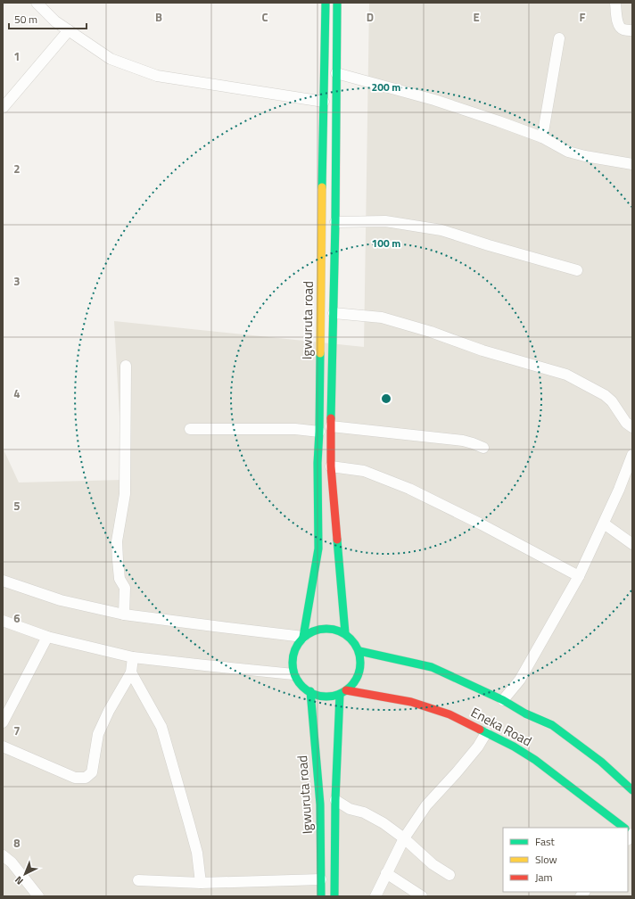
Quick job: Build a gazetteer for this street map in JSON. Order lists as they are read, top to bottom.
{
  "streets": {
    "main road": ["Igwuruta road", "Eneka Road"]
  },
  "crossings": [
    ["Igwuruta road", "Eneka Road"]
  ],
  "legend": ["Fast", "Slow", "Jam"],
  "scale_bar": "50 m",
  "north": "bottom left",
  "grid": {
    "columns": [
      "B",
      "C",
      "D",
      "E",
      "F"
    ],
    "rows": [
      "1",
      "2",
      "3",
      "4",
      "5",
      "6",
      "7",
      "8"
    ]
  },
  "rings": ["200 m", "100 m"]
}
